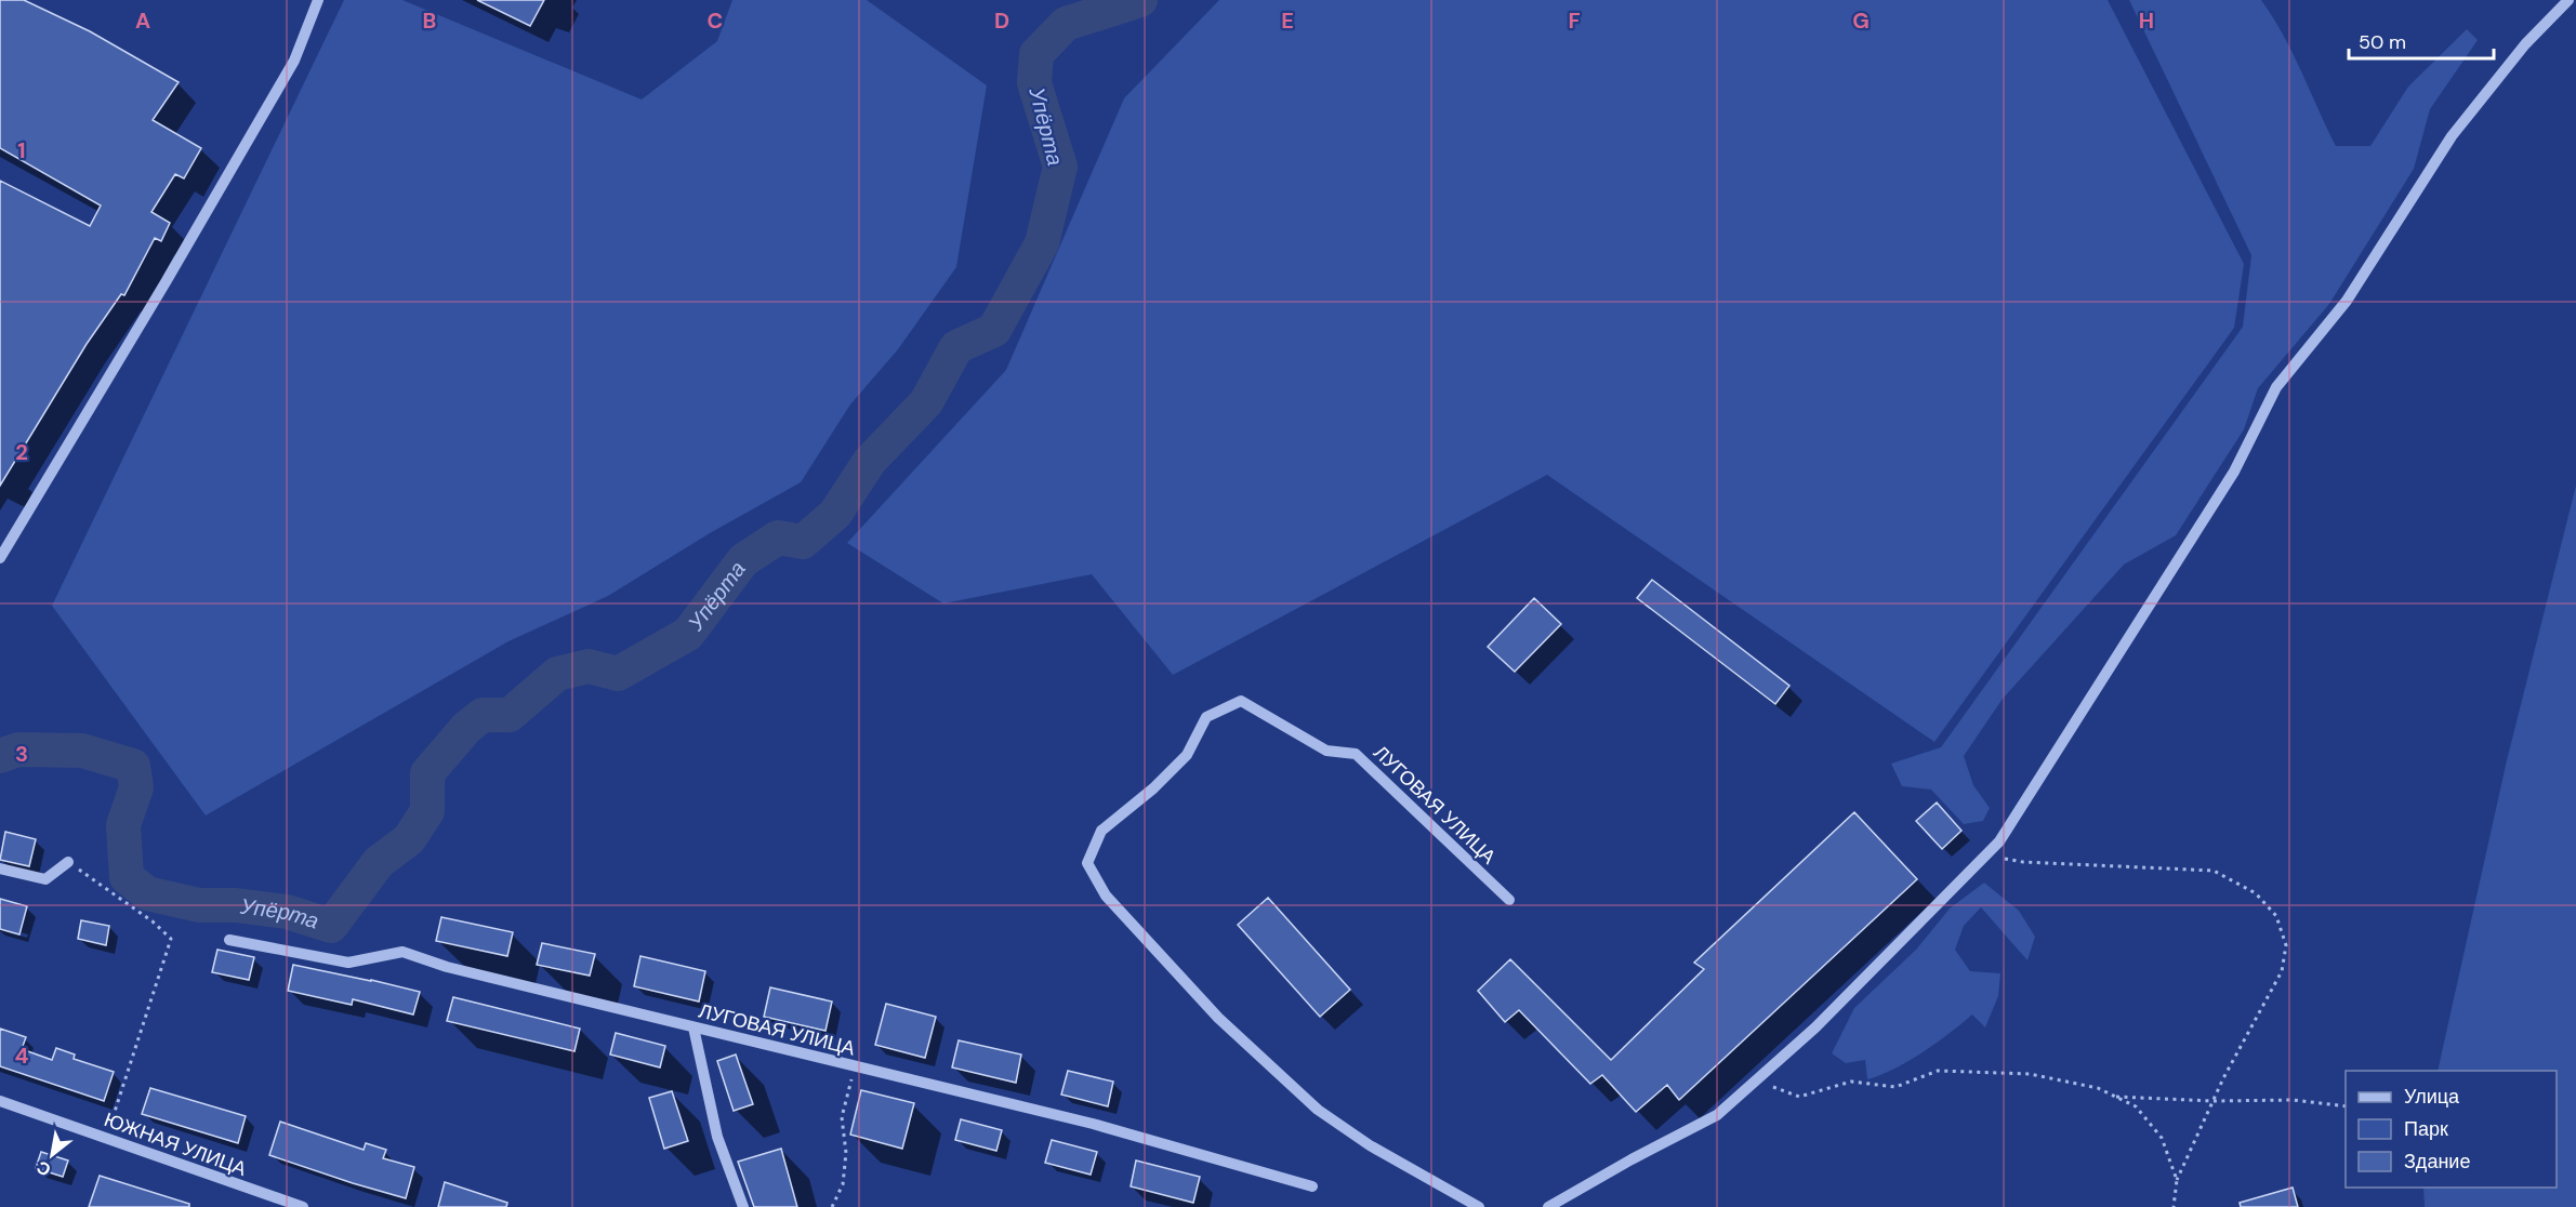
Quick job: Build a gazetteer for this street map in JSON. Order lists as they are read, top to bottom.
{
  "streets": {
    "street": ["ЛУГОВАЯ УЛИЦА", "ЮЖНАЯ УЛИЦА"]
  },
  "water": ["Упёрта"],
  "legend": ["Улица", "Парк", "Здание"],
  "scale_bar": "50 m",
  "north": "bottom left",
  "grid": {
    "columns": [
      "A",
      "B",
      "C",
      "D",
      "E",
      "F",
      "G",
      "H"
    ],
    "rows": [
      "1",
      "2",
      "3",
      "4"
    ]
  }
}
